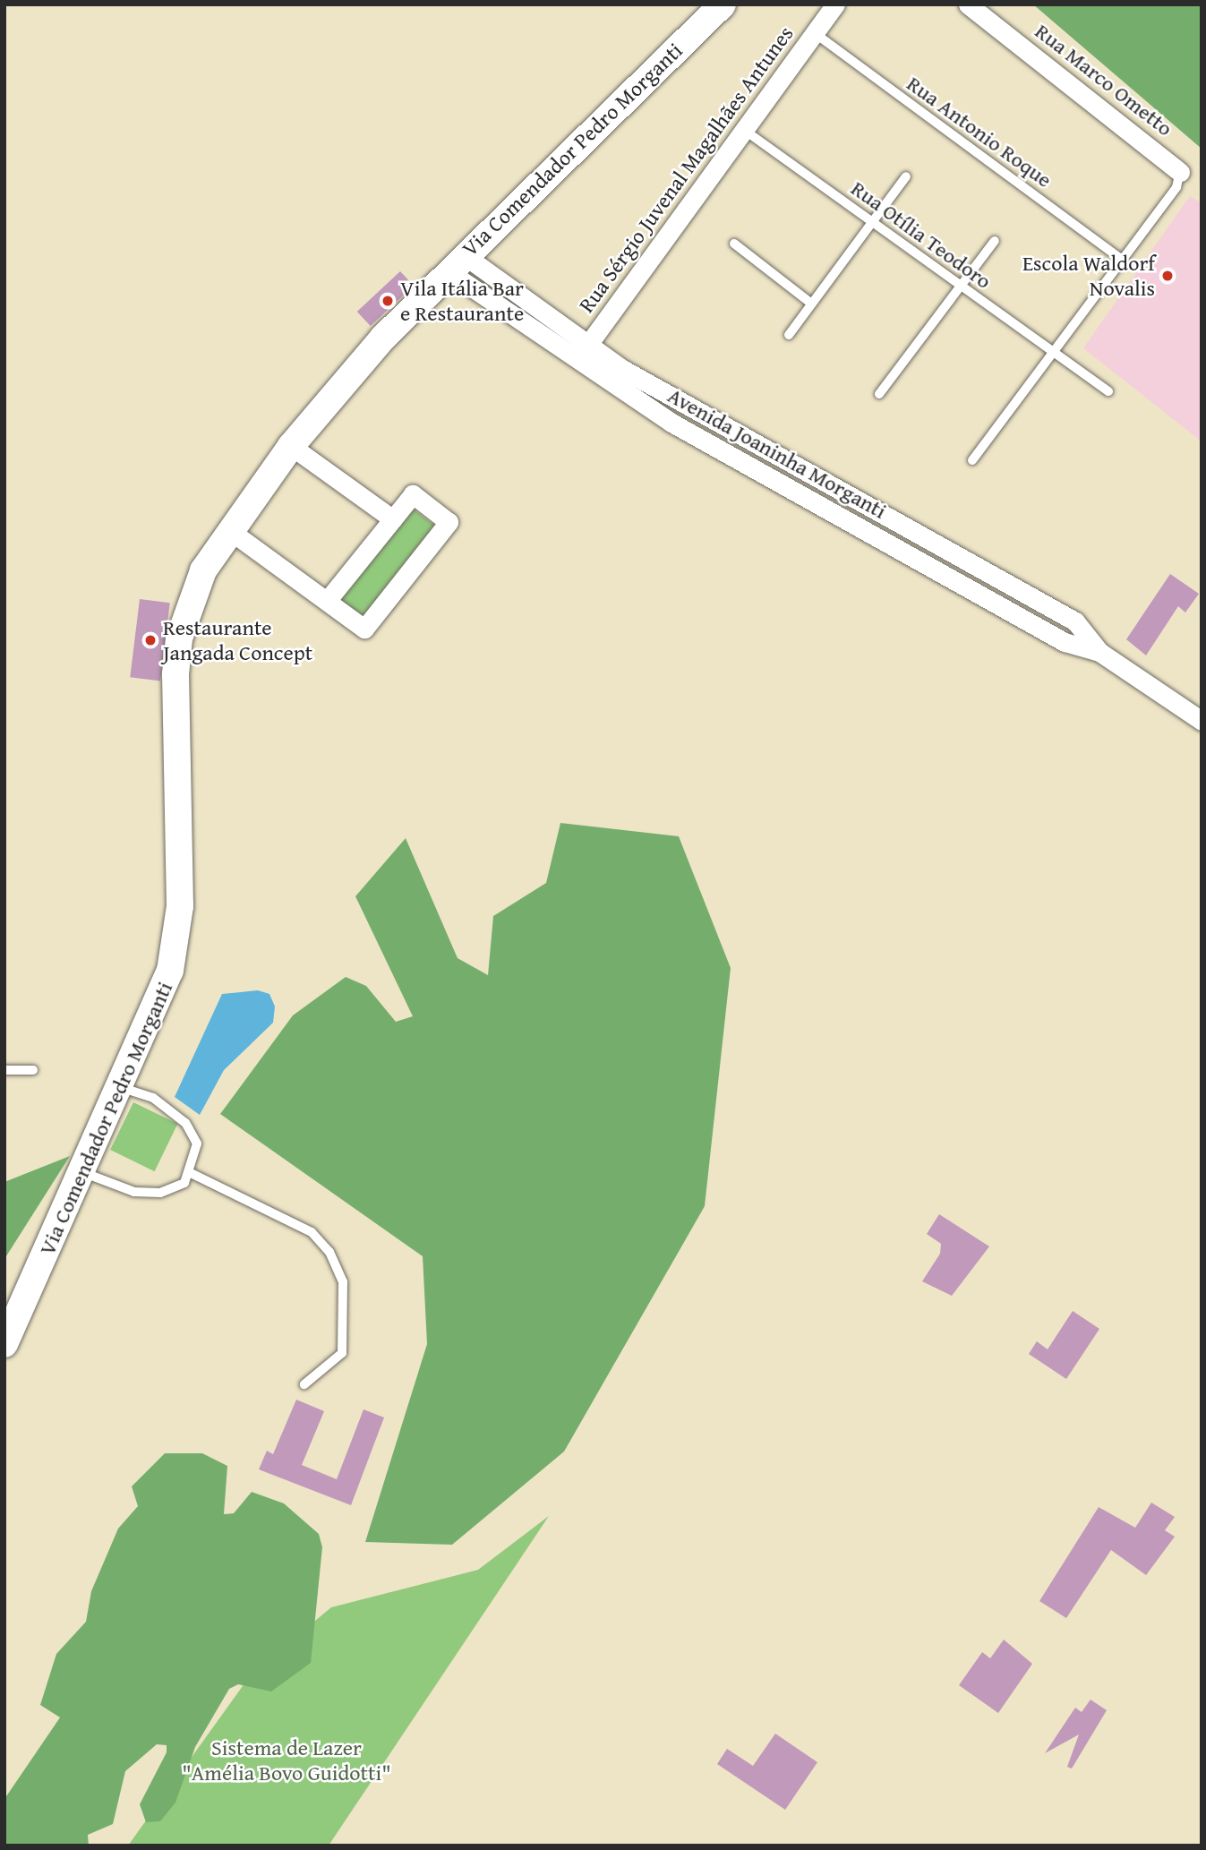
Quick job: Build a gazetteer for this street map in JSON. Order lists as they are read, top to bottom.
{
  "streets": {
    "street": [
      "Rua Marco Ometto",
      "Via Comendador Pedro Morganti",
      "Rua Sérgio Juvenal Magalhães Antunes",
      "Avenida Joaninha Morganti"
    ],
    "lane": ["Rua Antonio Roque", "Rua Otília Teodoro"]
  },
  "crossings": [
    ["Rua Antonio Roque", "Rua Sérgio Juvenal Magalhães Antunes"],
    ["Via Comendador Pedro Morganti", "Avenida Joaninha Morganti"],
    ["Rua Sérgio Juvenal Magalhães Antunes", "Rua Otília Teodoro"],
    ["Rua Sérgio Juvenal Magalhães Antunes", "Avenida Joaninha Morganti"]
  ],
  "parks": ["Sistema de Lazer \"Amélia Bovo Guidotti\""],
  "places": ["Escola Waldorf Novalis", "Vila Itália Bar e Restaurante", "Restaurante Jangada Concept"]
}
